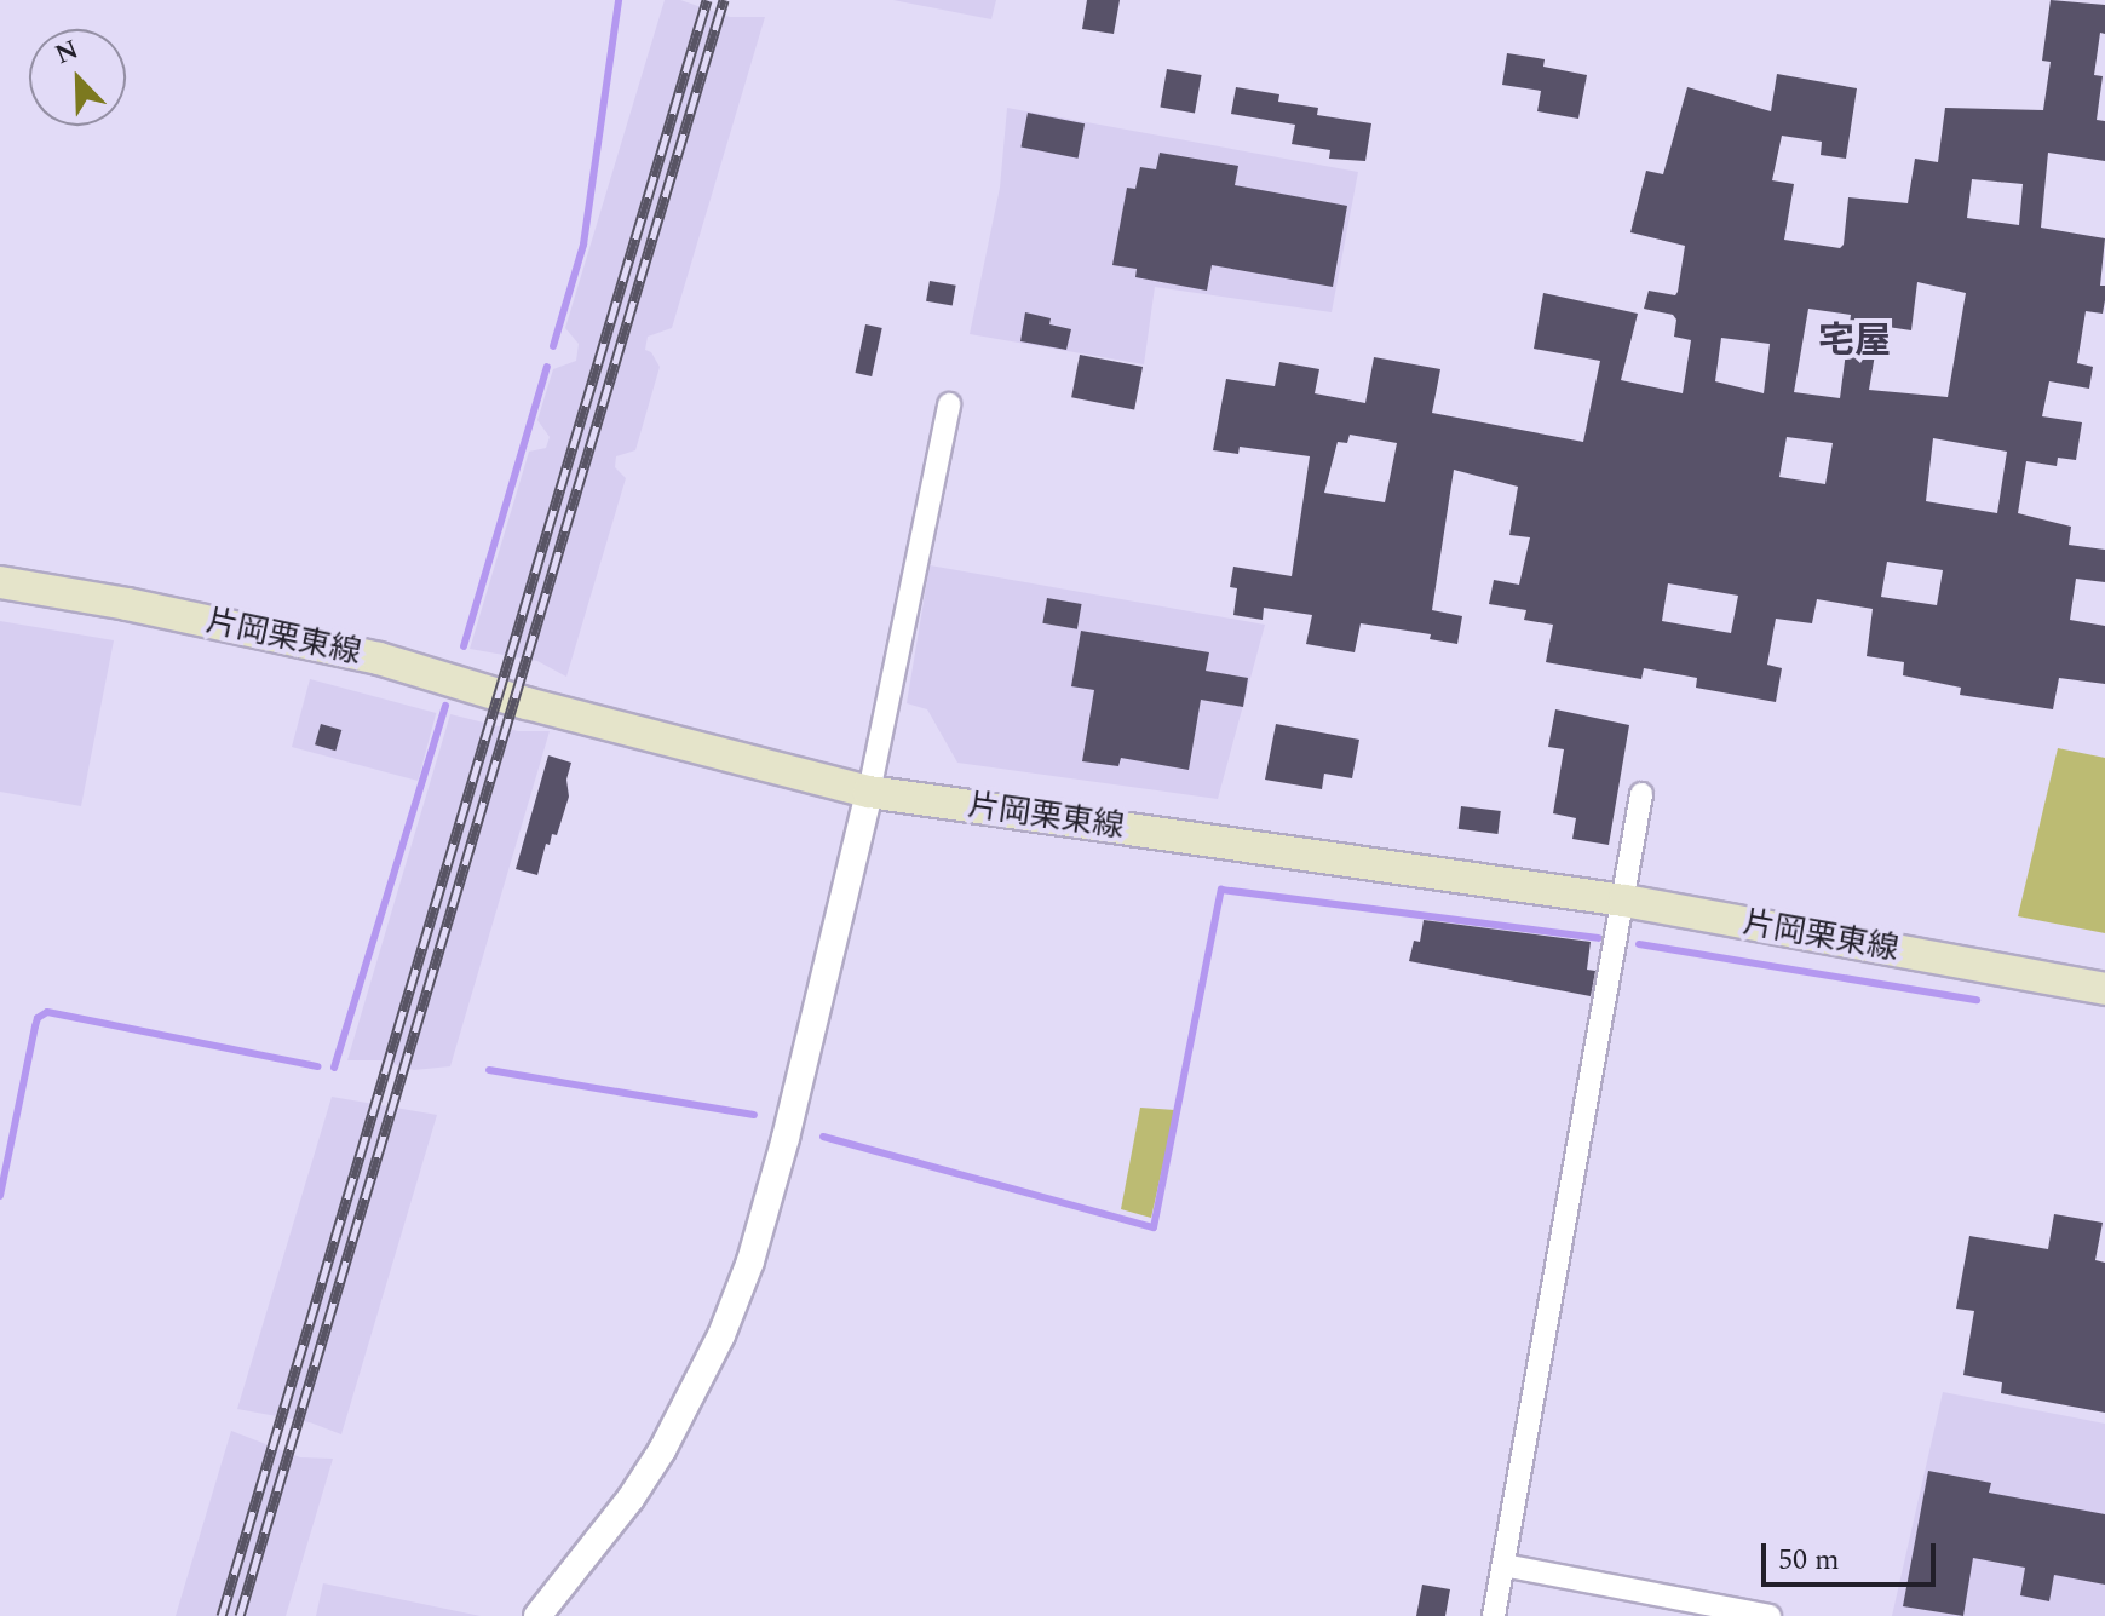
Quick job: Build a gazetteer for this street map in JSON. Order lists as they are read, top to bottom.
{
  "streets": {
    "main road": ["片岡栗東線"]
  },
  "districts": ["宅屋"],
  "scale_bar": "50 m",
  "north": "top left"
}
